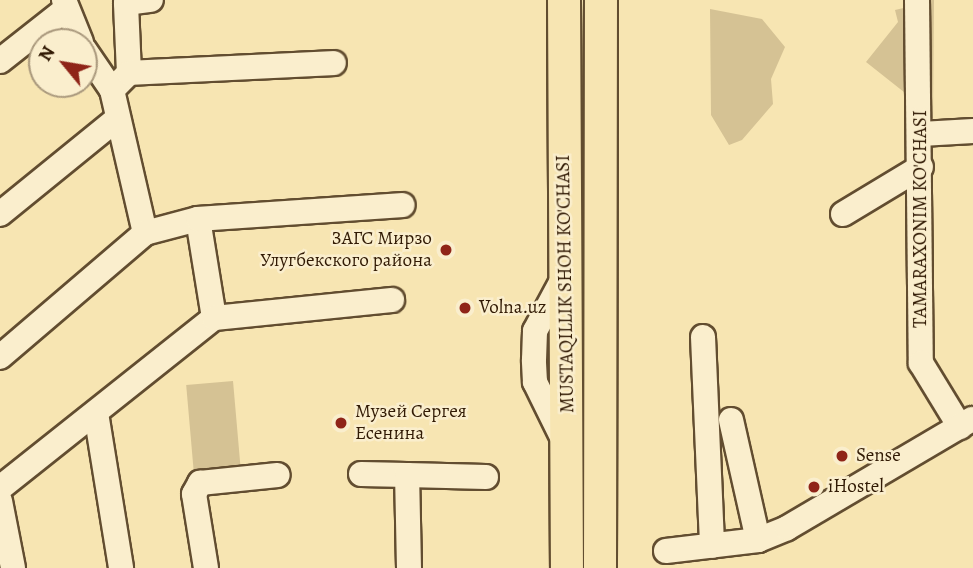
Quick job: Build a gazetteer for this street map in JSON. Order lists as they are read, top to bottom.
{
  "streets": {
    "main road": ["MUSTAQILLIK SHOH KO'CHASI"],
    "street": ["TAMARAXONIM KO'CHASI"]
  },
  "places": [
    "ЗАГС Мирзо Улугбекского района",
    "Volna.uz",
    "Музей Сергея Есенина",
    "Sense",
    "iHostel"
  ],
  "north": "top left"
}
